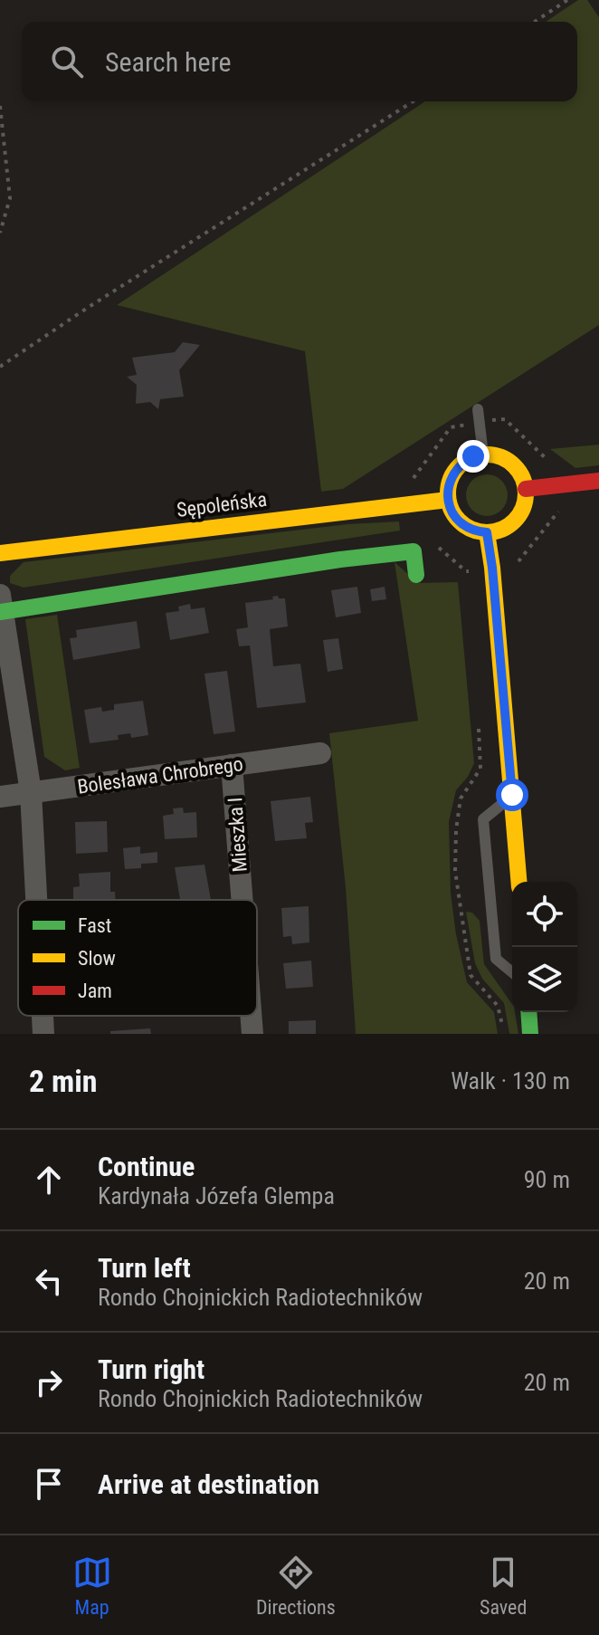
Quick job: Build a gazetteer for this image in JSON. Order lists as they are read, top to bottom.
{
  "streets": {
    "street": ["Sępoleńska", "Bolesława Chrobrego", "Mieszka I"]
  },
  "crossings": [
    ["Bolesława Chrobrego", "Mieszka I"]
  ],
  "legend": ["Fast", "Slow", "Jam"],
  "page": {
    "search": "Search here",
    "heading": ["2 min", "Walk · 130 m"],
    "list": [
      ["Continue", "Kardynała Józefa Glempa", "90 m"],
      ["Turn left", "Rondo Chojnickich Radiotechników", "20 m"],
      ["Turn right", "Rondo Chojnickich Radiotechników", "20 m"],
      "Arrive at destination"
    ],
    "nav": ["Map", "Directions", "Saved"]
  }
}
